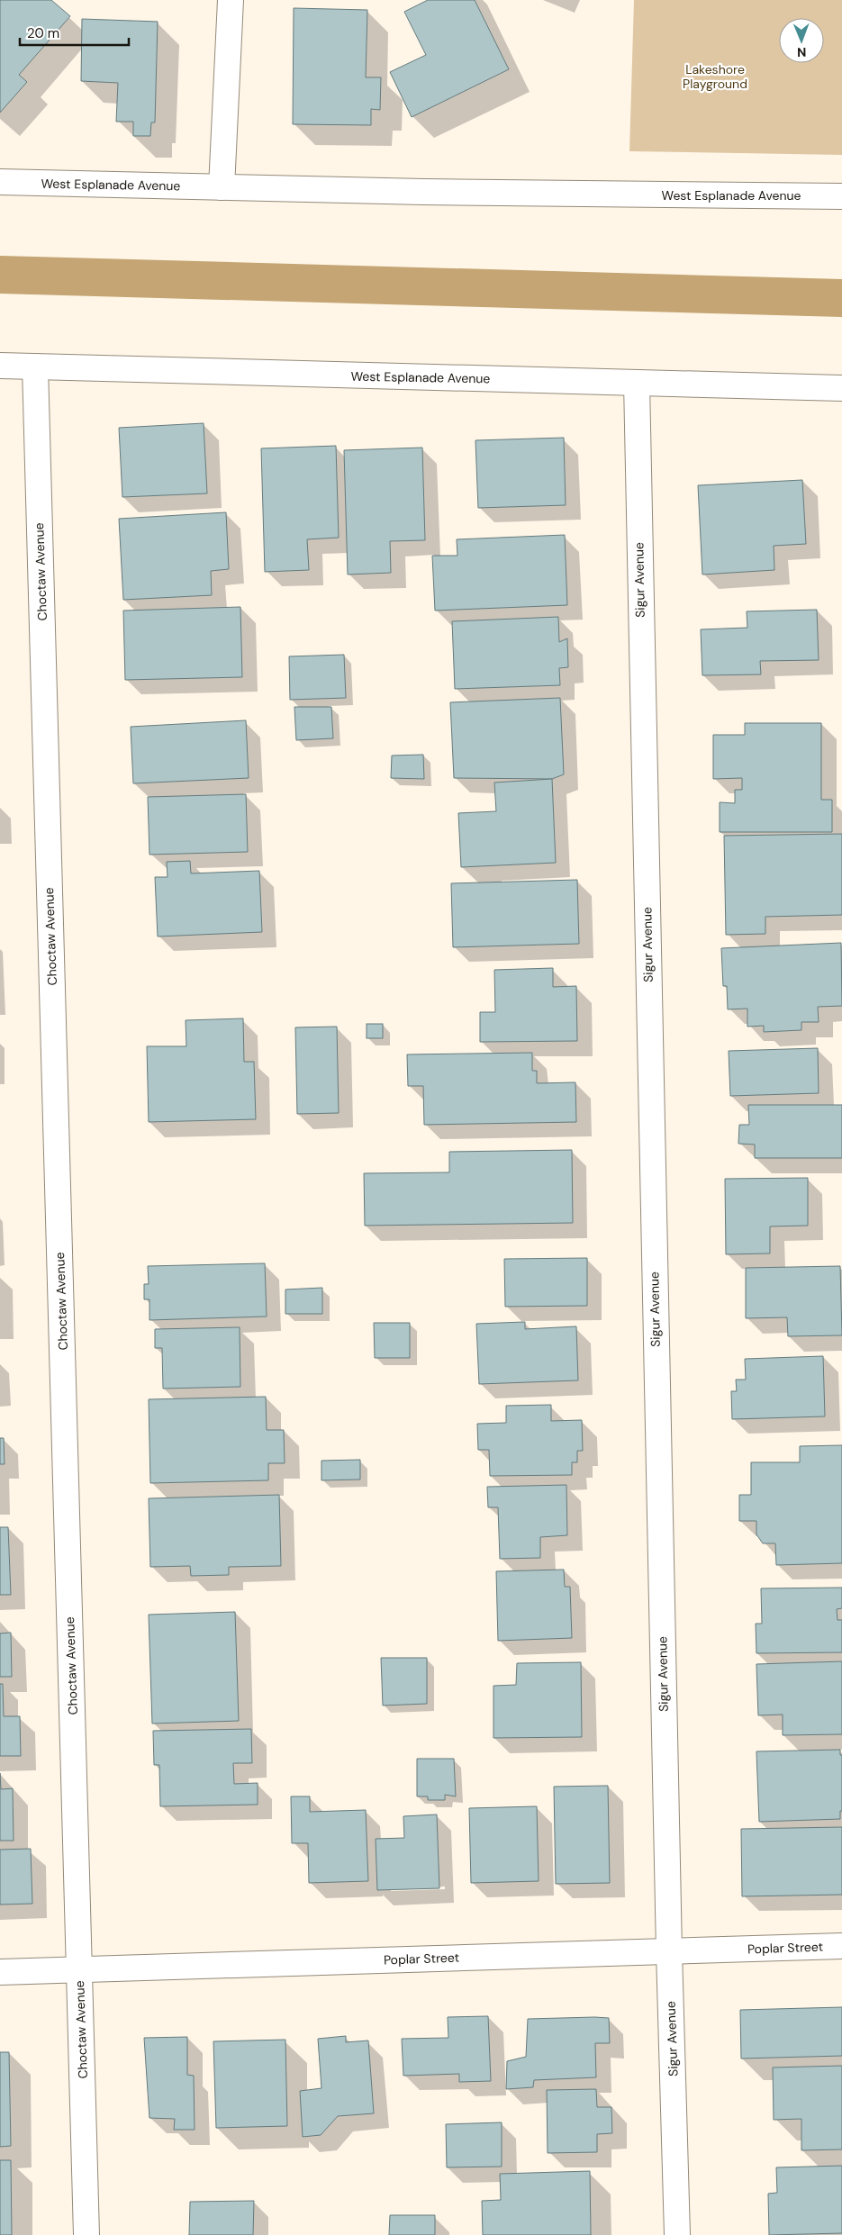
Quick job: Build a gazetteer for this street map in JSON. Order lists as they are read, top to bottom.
{
  "streets": {
    "street": [
      "West Esplanade Avenue",
      "Choctaw Avenue",
      "Sigur Avenue",
      "Poplar Street"
    ]
  },
  "crossings": [
    ["West Esplanade Avenue", "Choctaw Avenue"],
    ["West Esplanade Avenue", "Sigur Avenue"],
    ["Choctaw Avenue", "Poplar Street"],
    ["Sigur Avenue", "Poplar Street"]
  ],
  "parks": ["Lakeshore Playground"],
  "scale_bar": "20 m",
  "north": "bottom"
}
